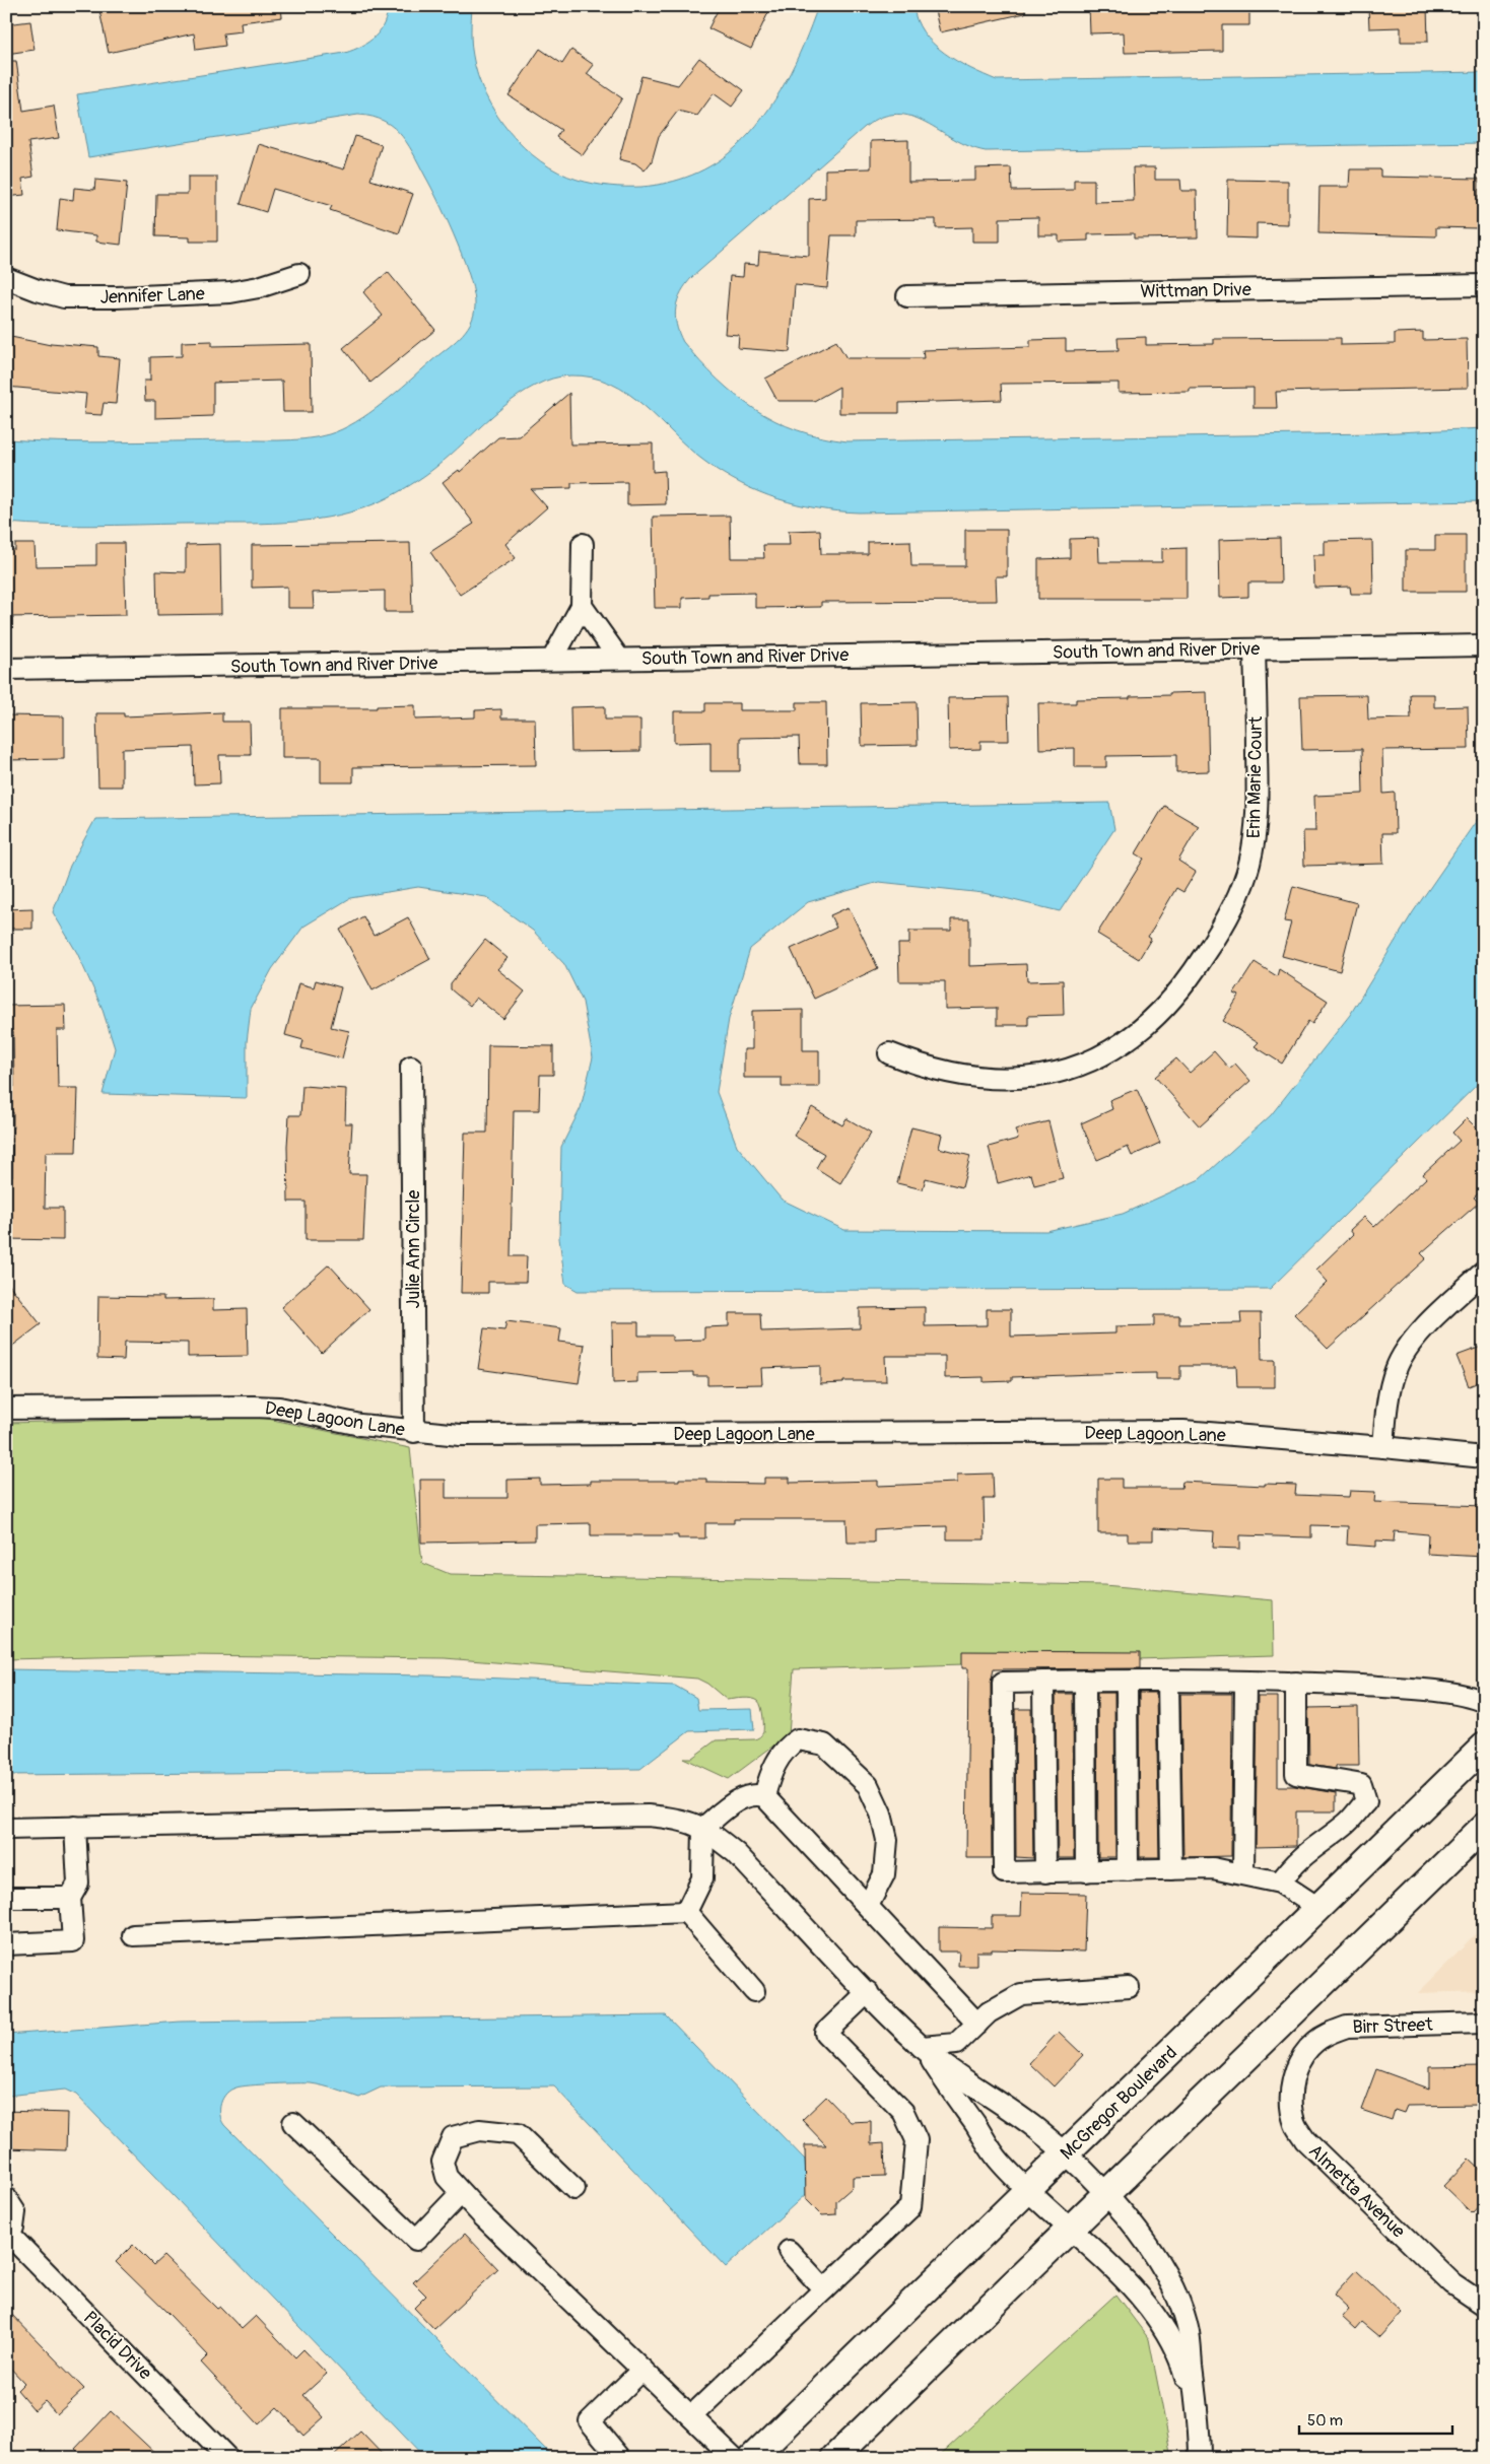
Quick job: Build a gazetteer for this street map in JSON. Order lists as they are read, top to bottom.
{
  "streets": {
    "main road": ["McGregor Boulevard"],
    "street": [
      "Wittman Drive",
      "Jennifer Lane",
      "South Town and River Drive",
      "Erin Marie Court",
      "Julie Ann Circle",
      "Deep Lagoon Lane",
      "Birr Street",
      "Almetta Avenue",
      "Placid Drive"
    ]
  },
  "crossings": [
    ["South Town and River Drive", "Erin Marie Court"],
    ["Julie Ann Circle", "Deep Lagoon Lane"],
    ["Birr Street", "Almetta Avenue"]
  ],
  "scale_bar": "50 m"
}
